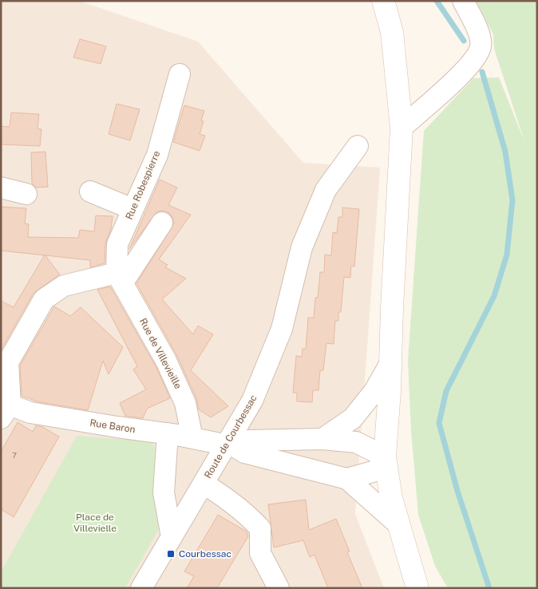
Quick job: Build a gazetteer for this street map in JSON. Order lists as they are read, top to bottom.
{
  "streets": {
    "street": [
      "Rue Robespierre",
      "Rue de Villevieille",
      "Rue Baron",
      "Route de Courbessac"
    ]
  },
  "crossings": [
    ["Rue Robespierre", "Rue de Villevieille"],
    ["Rue de Villevieille", "Rue Baron"],
    ["Rue Baron", "Route de Courbessac"]
  ],
  "parks": ["Place de Villevielle"],
  "places": {
    "transit": ["Courbessac"]
  },
  "house_numbers": ["7"]
}
